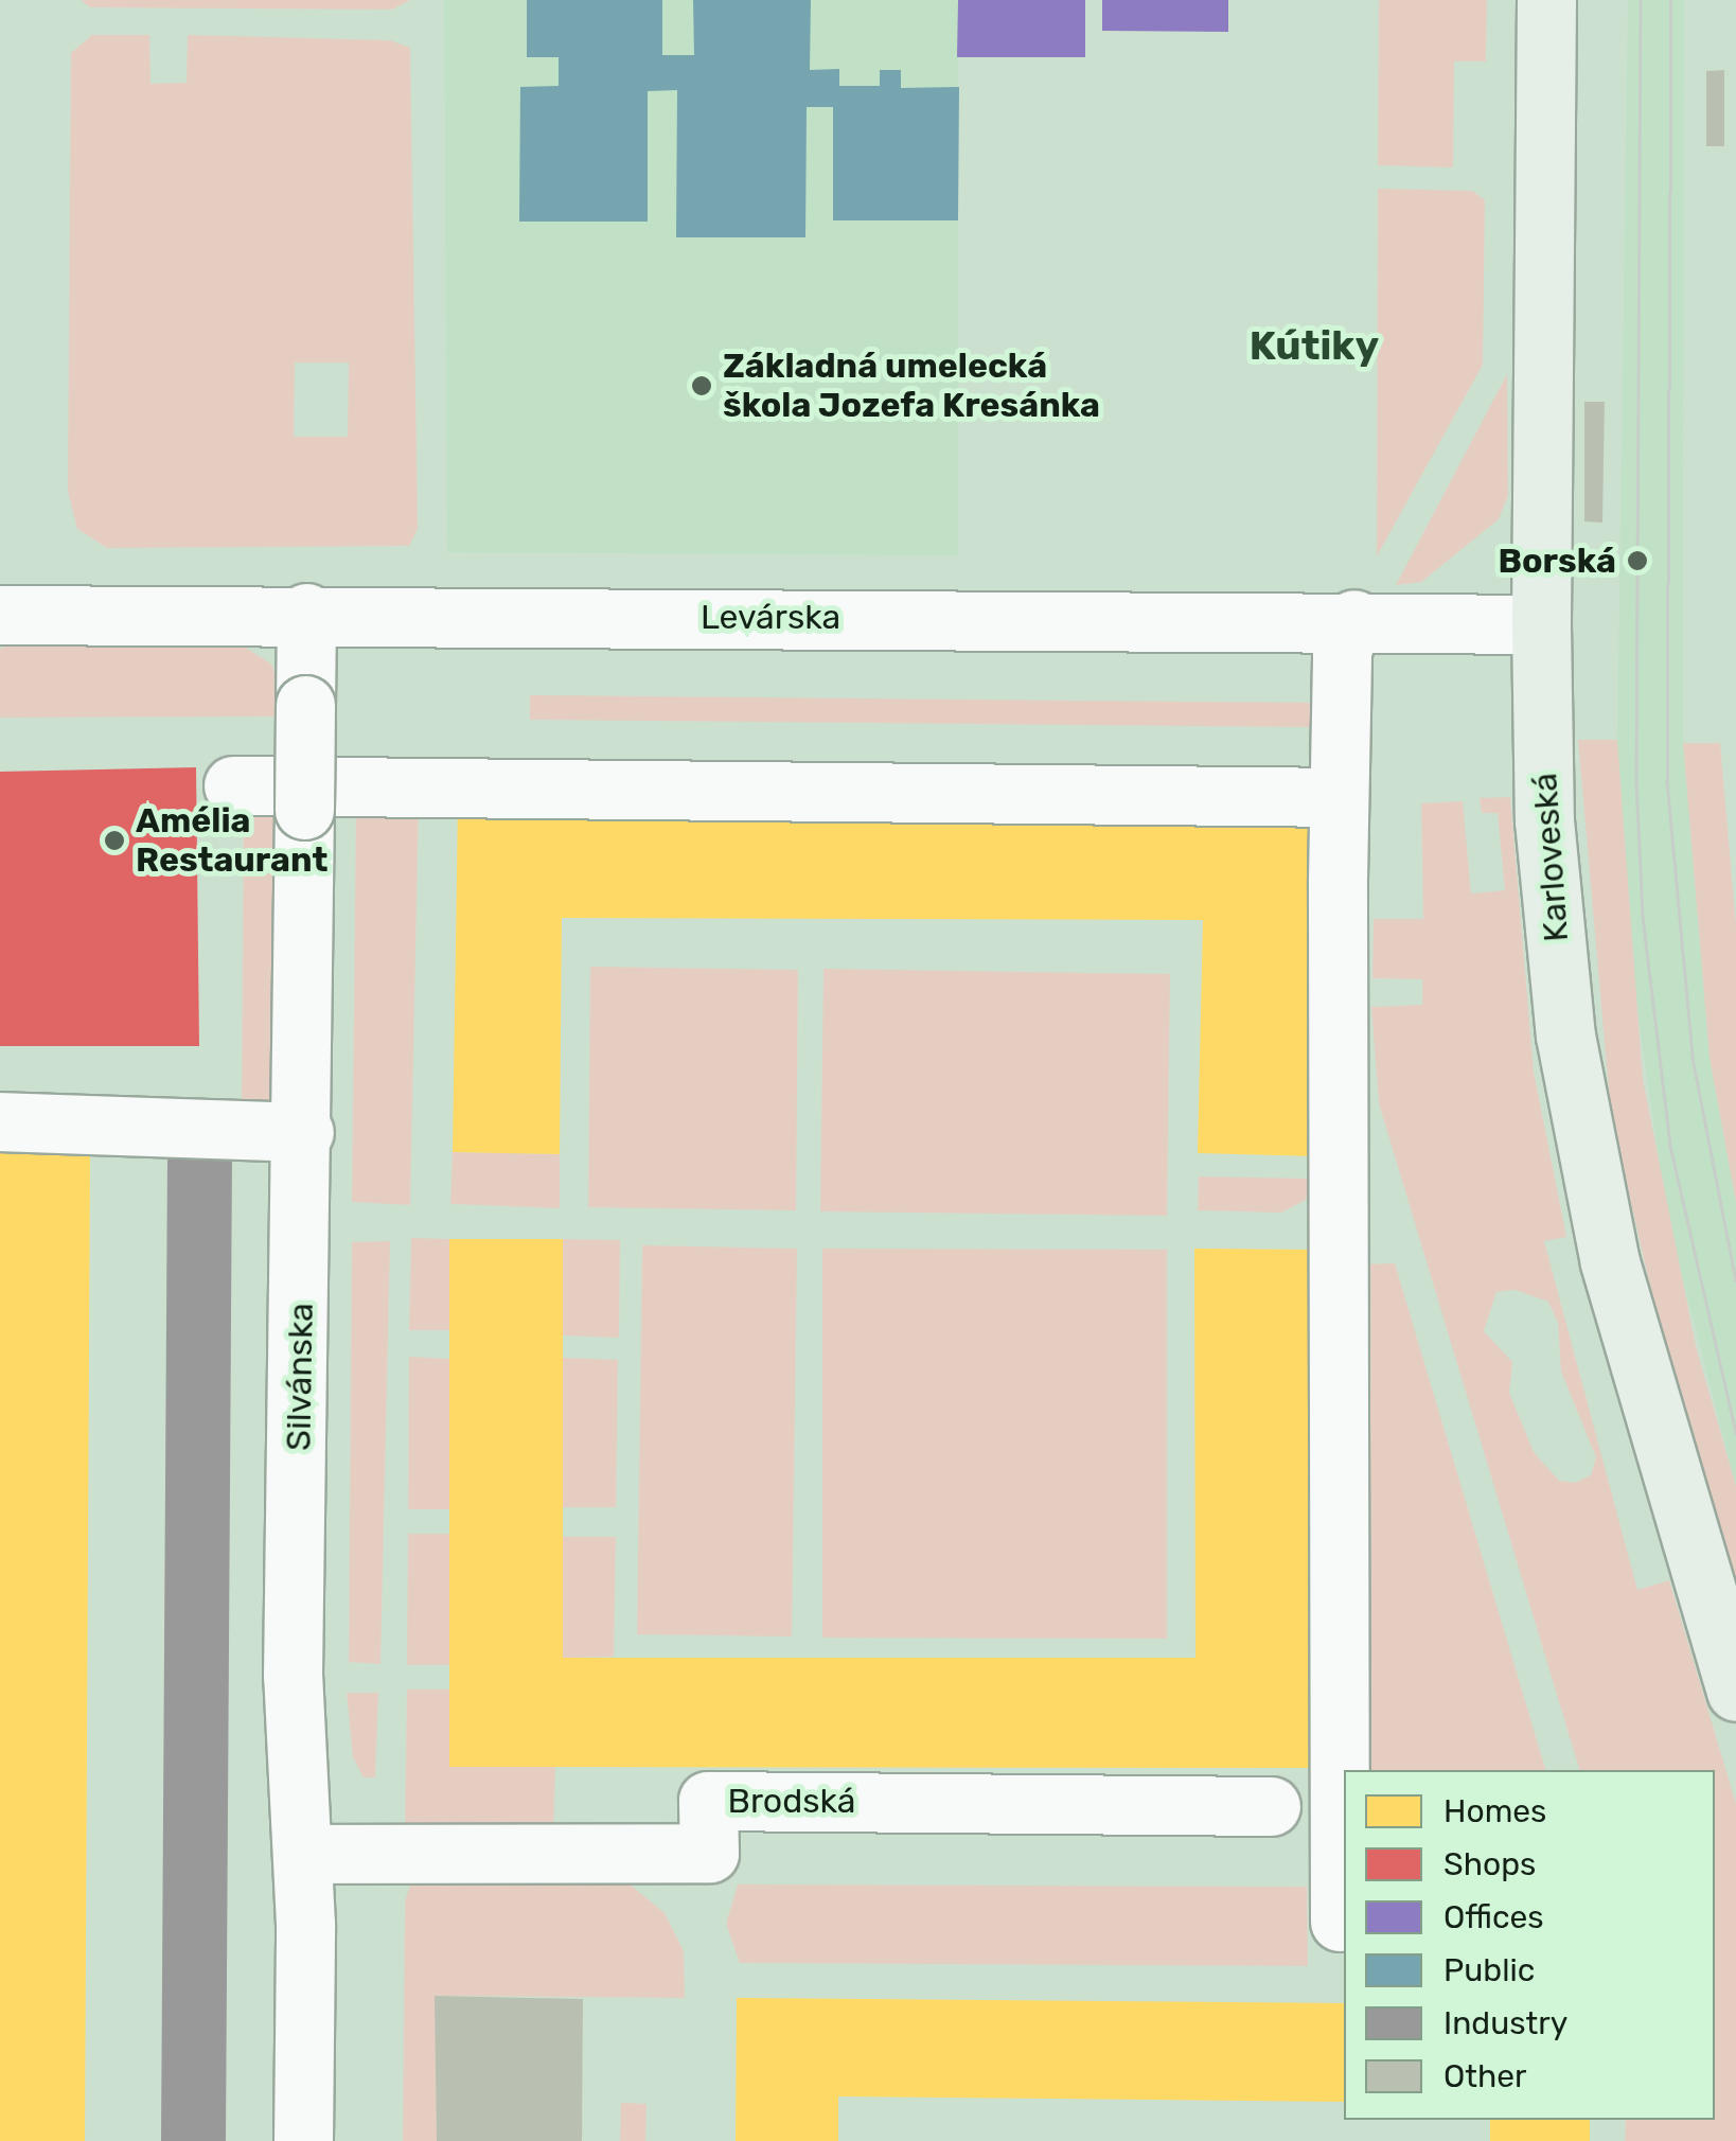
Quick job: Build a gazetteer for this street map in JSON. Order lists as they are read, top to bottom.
{
  "streets": {
    "main road": ["Karloveská"],
    "street": ["Levárska", "Silvánska", "Brodská"]
  },
  "crossings": [
    ["Levárska", "Karloveská"],
    ["Levárska", "Silvánska"],
    ["Silvánska", "Brodská"]
  ],
  "districts": ["Kútiky"],
  "places": ["Základná umelecká škola Jozefa Kresánka", "Borská", "Amélia Restaurant"],
  "legend": [
    "Homes",
    "Shops",
    "Offices",
    "Public",
    "Industry",
    "Other"
  ]
}
